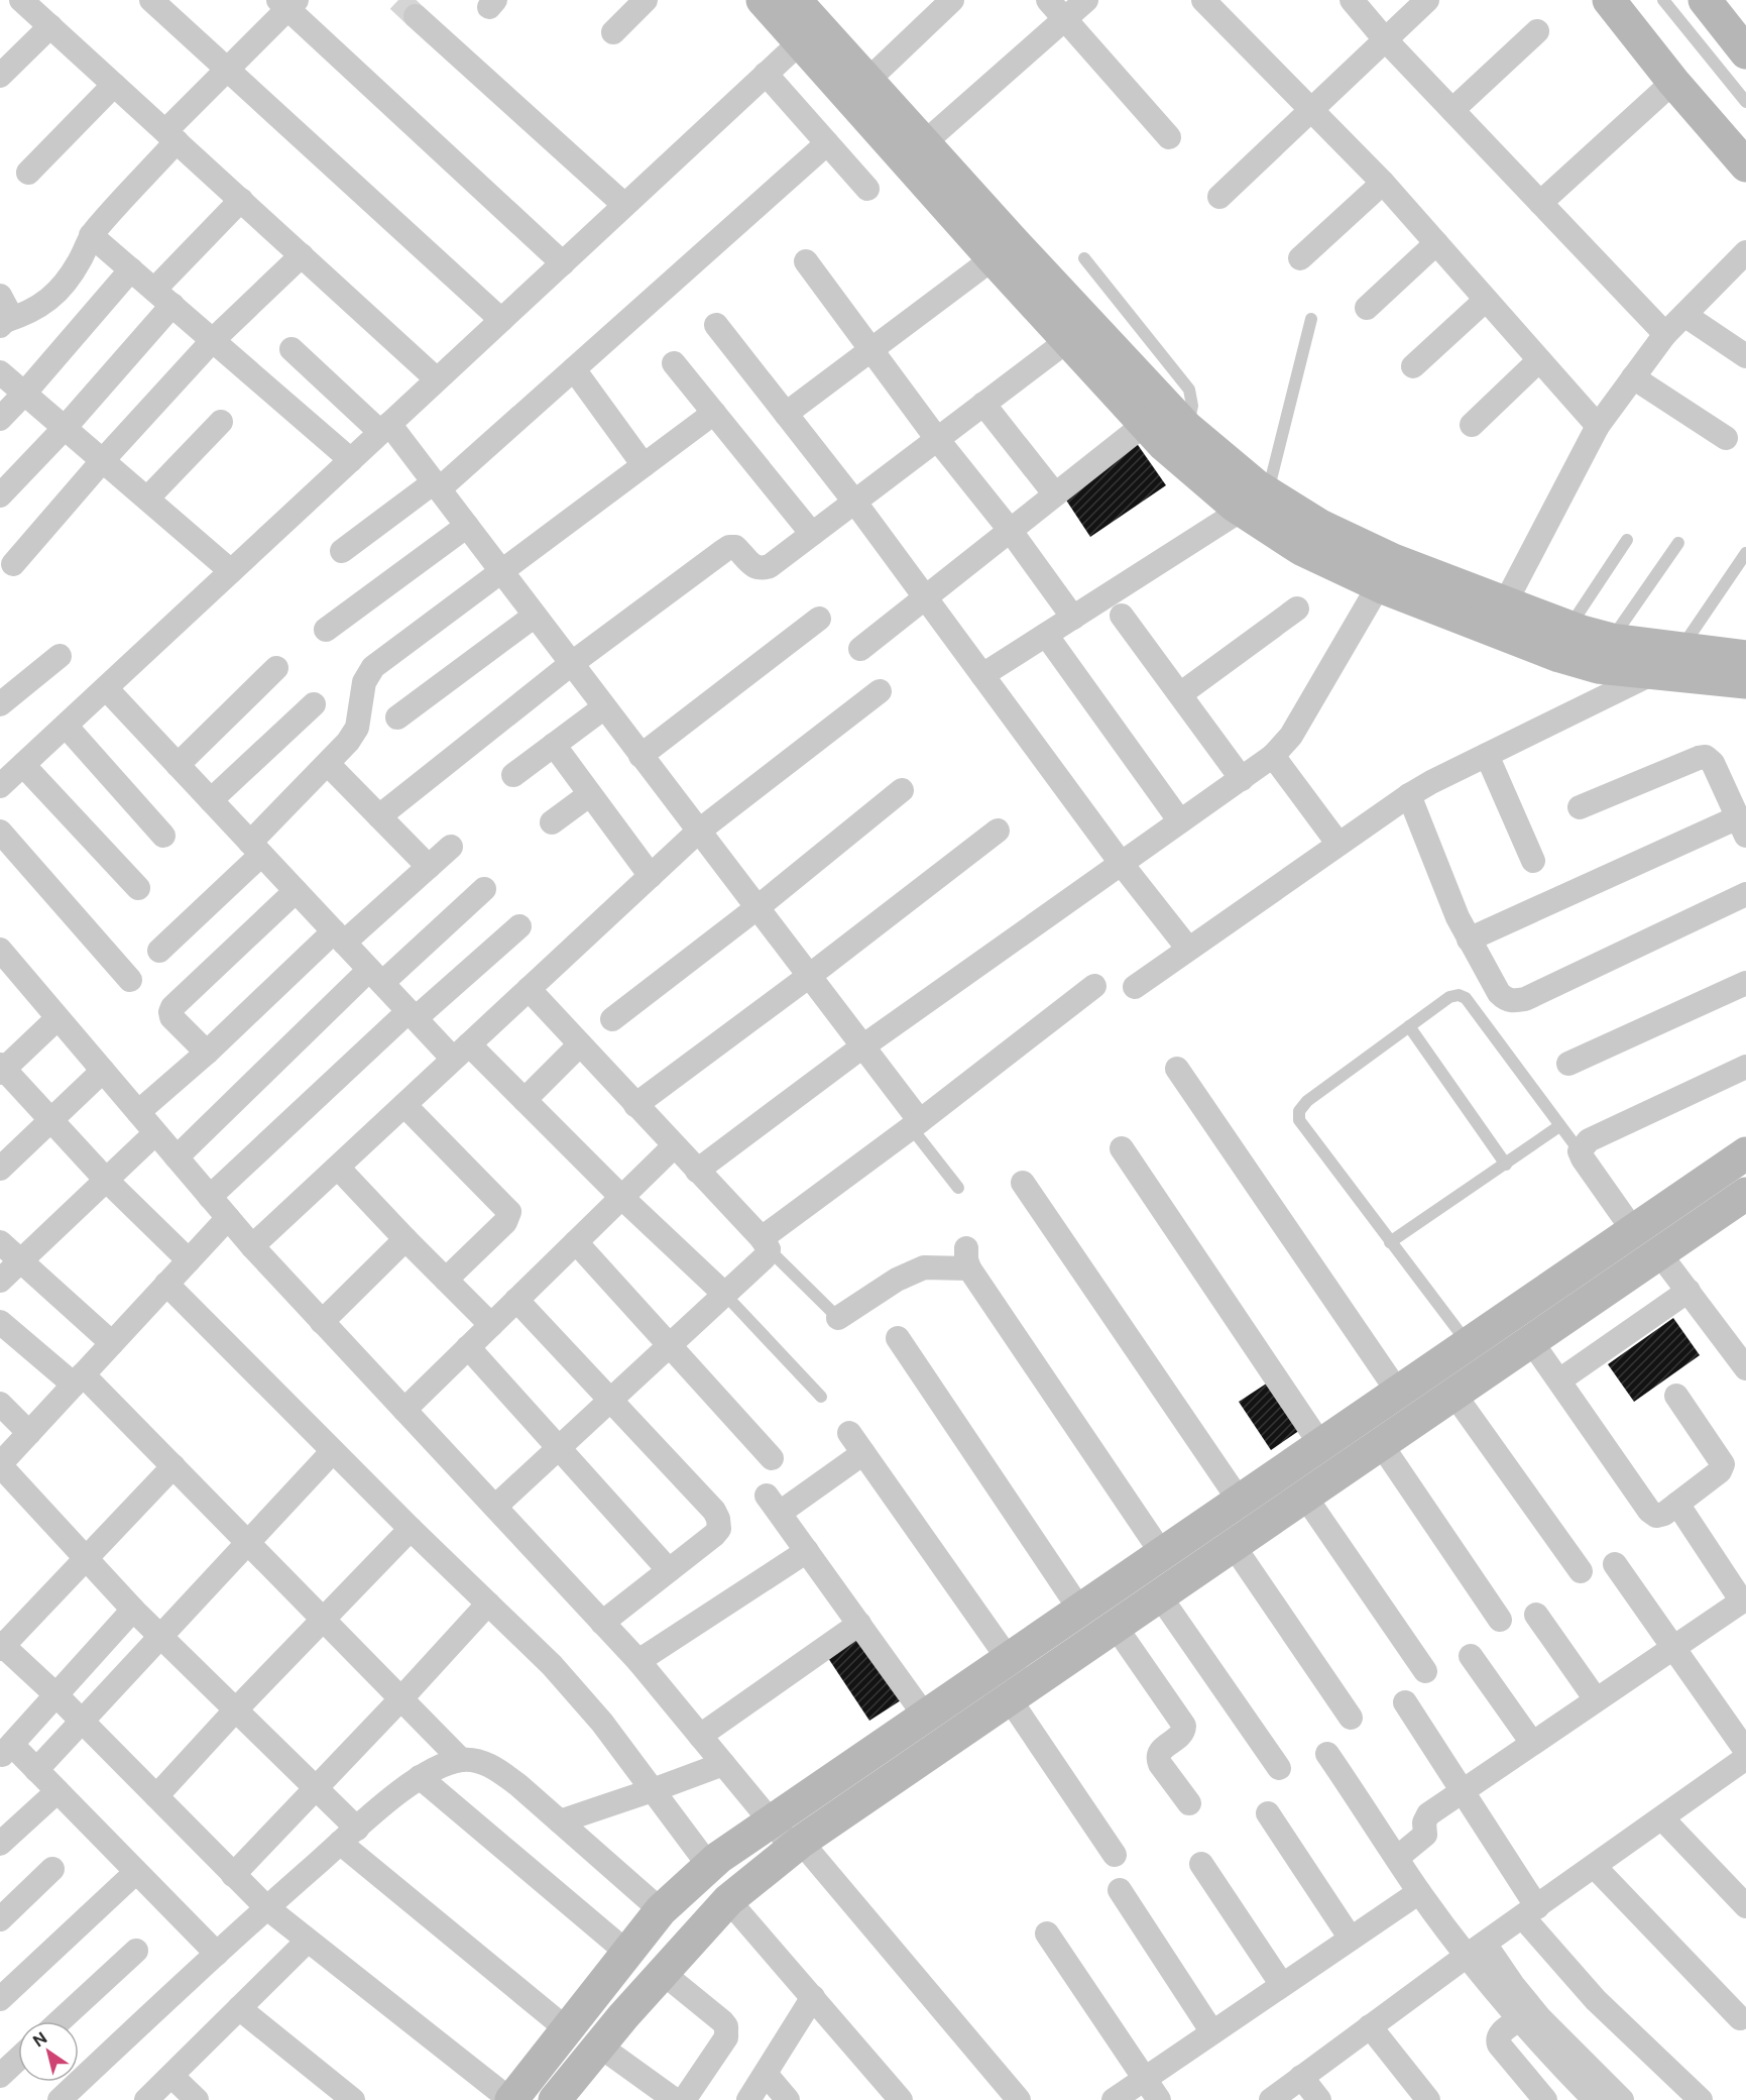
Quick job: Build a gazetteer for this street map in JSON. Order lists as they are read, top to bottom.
{
  "north": "top left"
}
